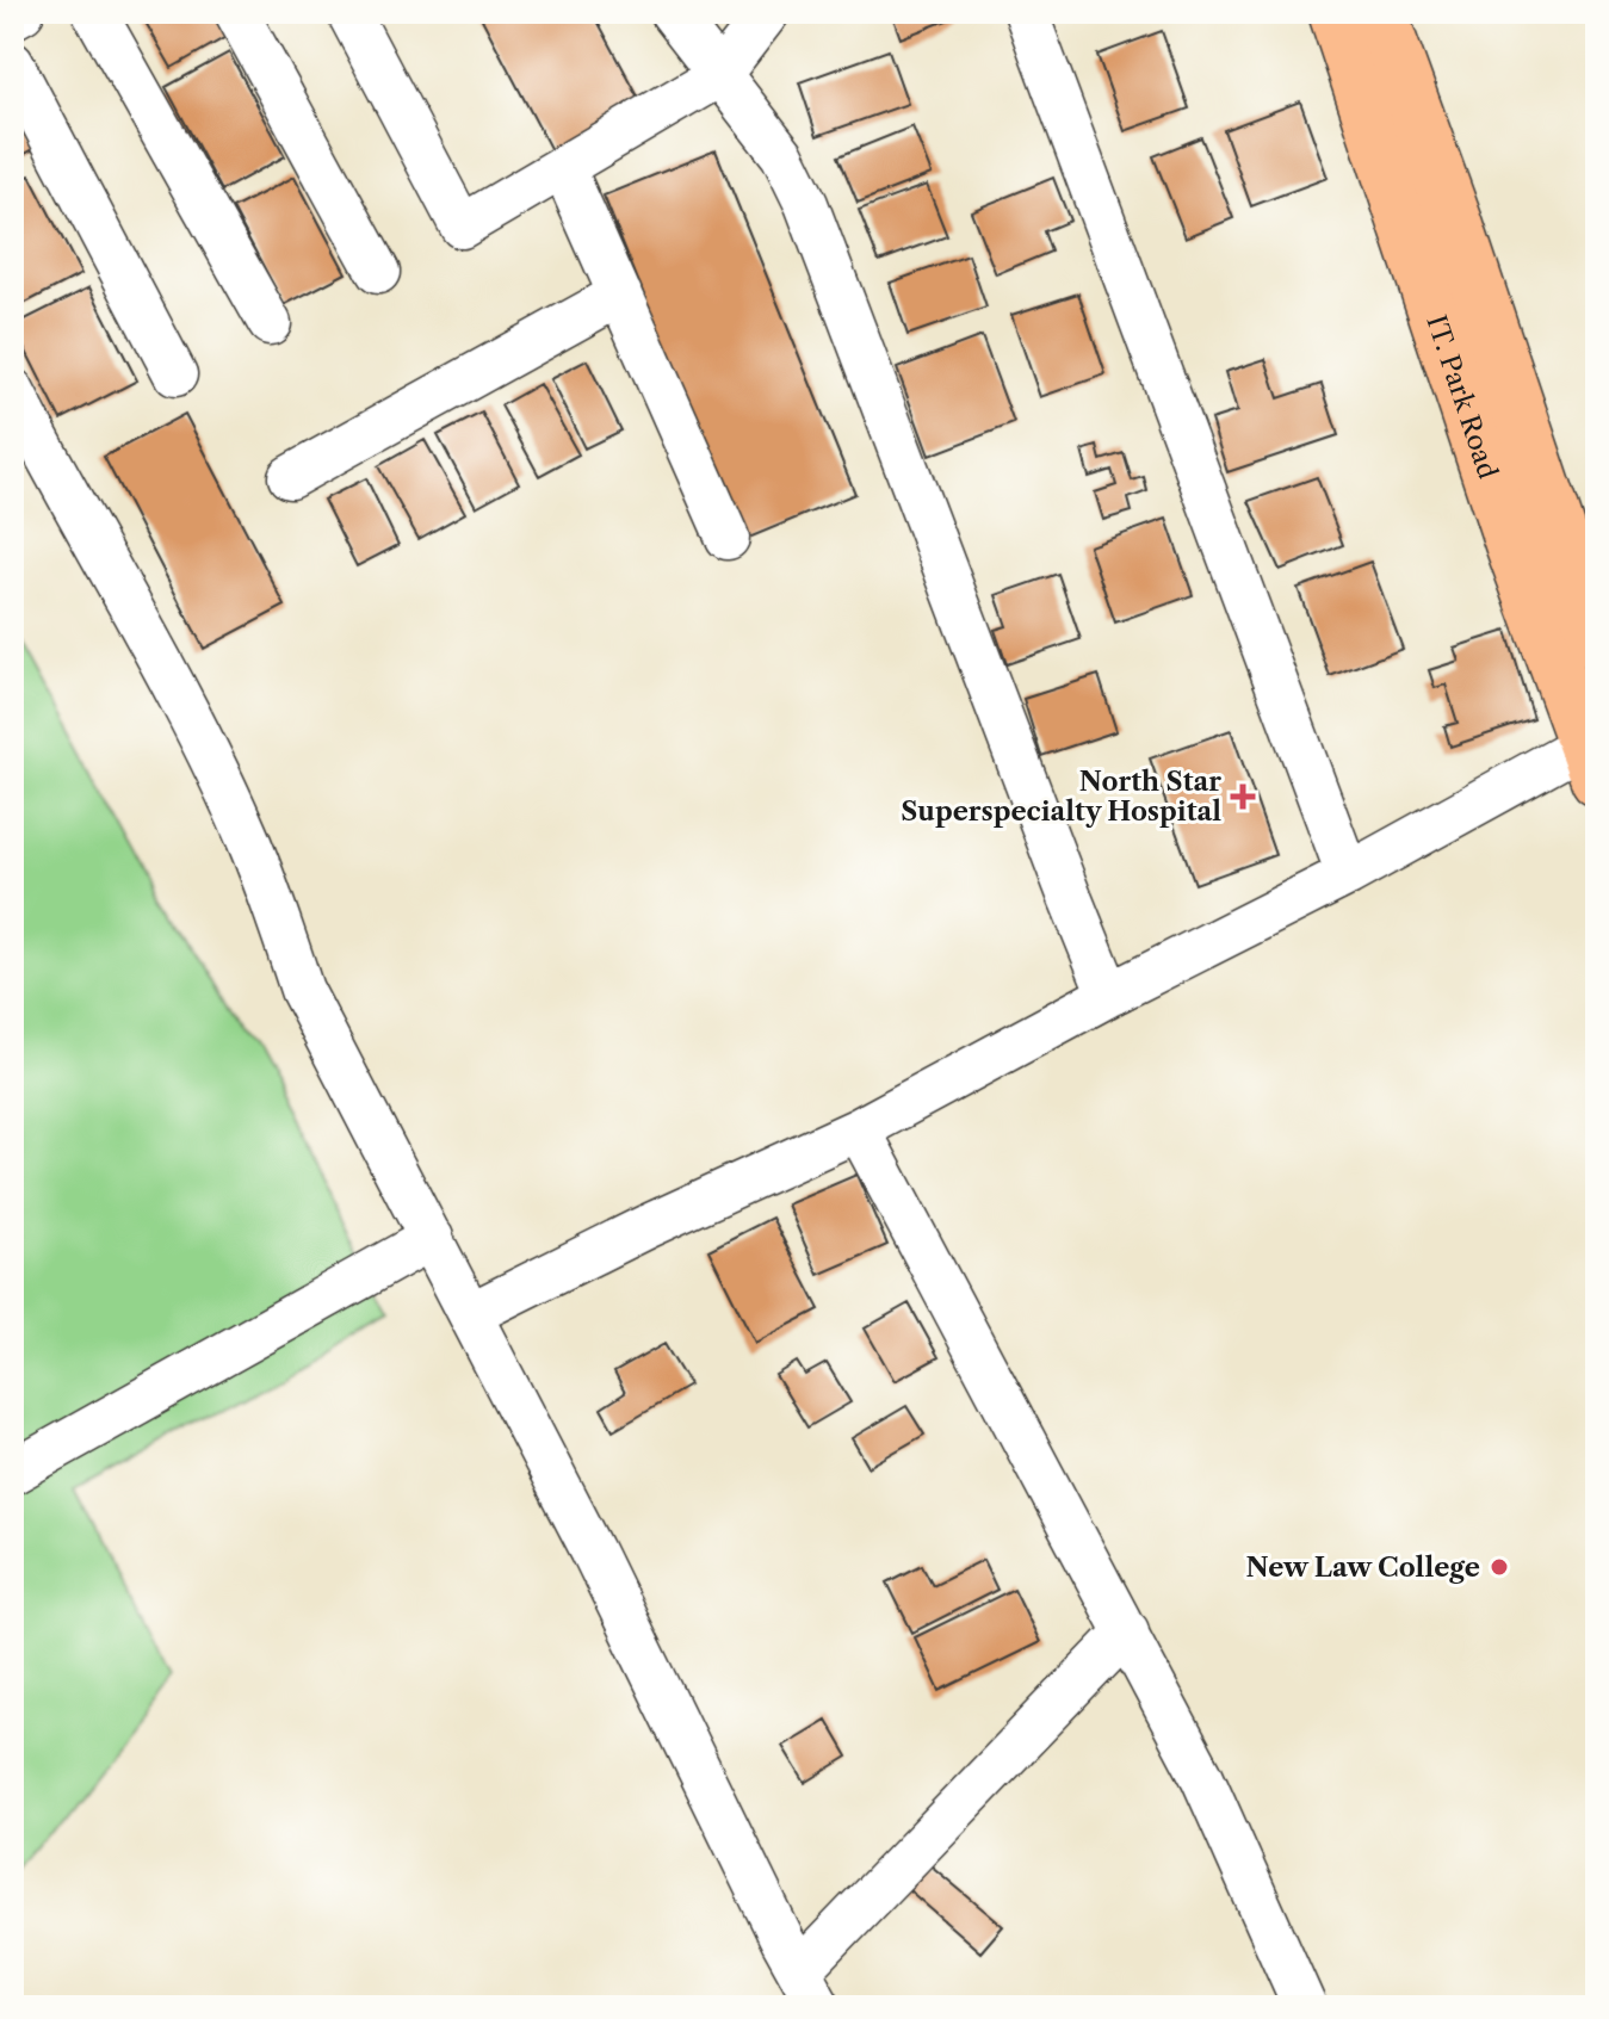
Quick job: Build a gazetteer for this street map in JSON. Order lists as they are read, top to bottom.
{
  "streets": {
    "main road": ["IT. Park Road"]
  },
  "places": {
    "health": ["North Star Superspecialty Hospital"],
    "other": ["New Law College"]
  }
}
